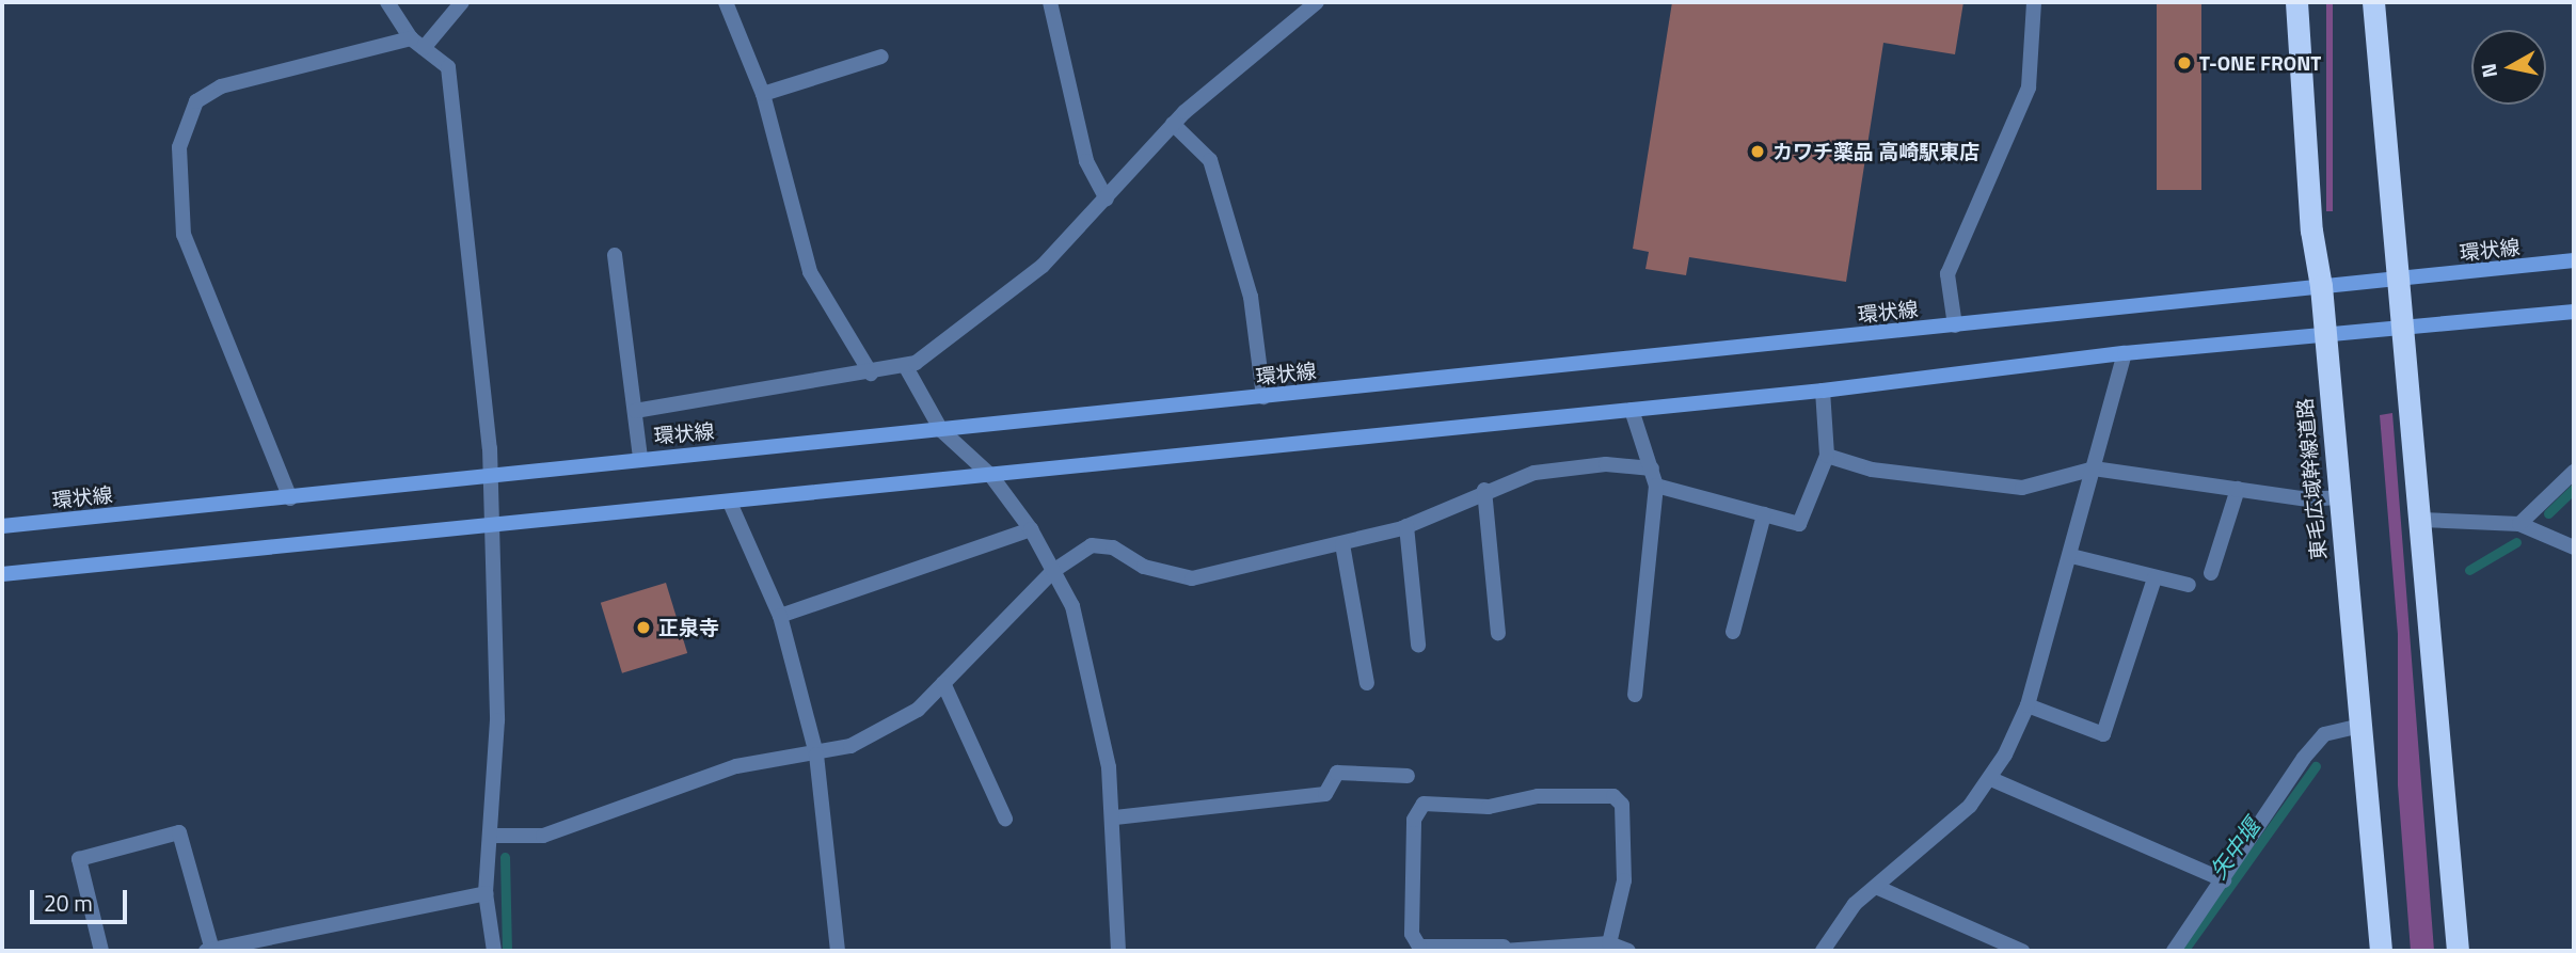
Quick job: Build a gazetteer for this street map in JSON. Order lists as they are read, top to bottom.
{
  "streets": {
    "highway": ["東毛広域幹線道路"],
    "street": ["環状線"]
  },
  "crossings": [
    ["環状線", "東毛広域幹線道路"]
  ],
  "water": ["矢中堰"],
  "places": ["T-ONE FRONT", "カワチ薬品 高崎駅東店", "正泉寺"],
  "scale_bar": "20 m",
  "north": "left"
}
